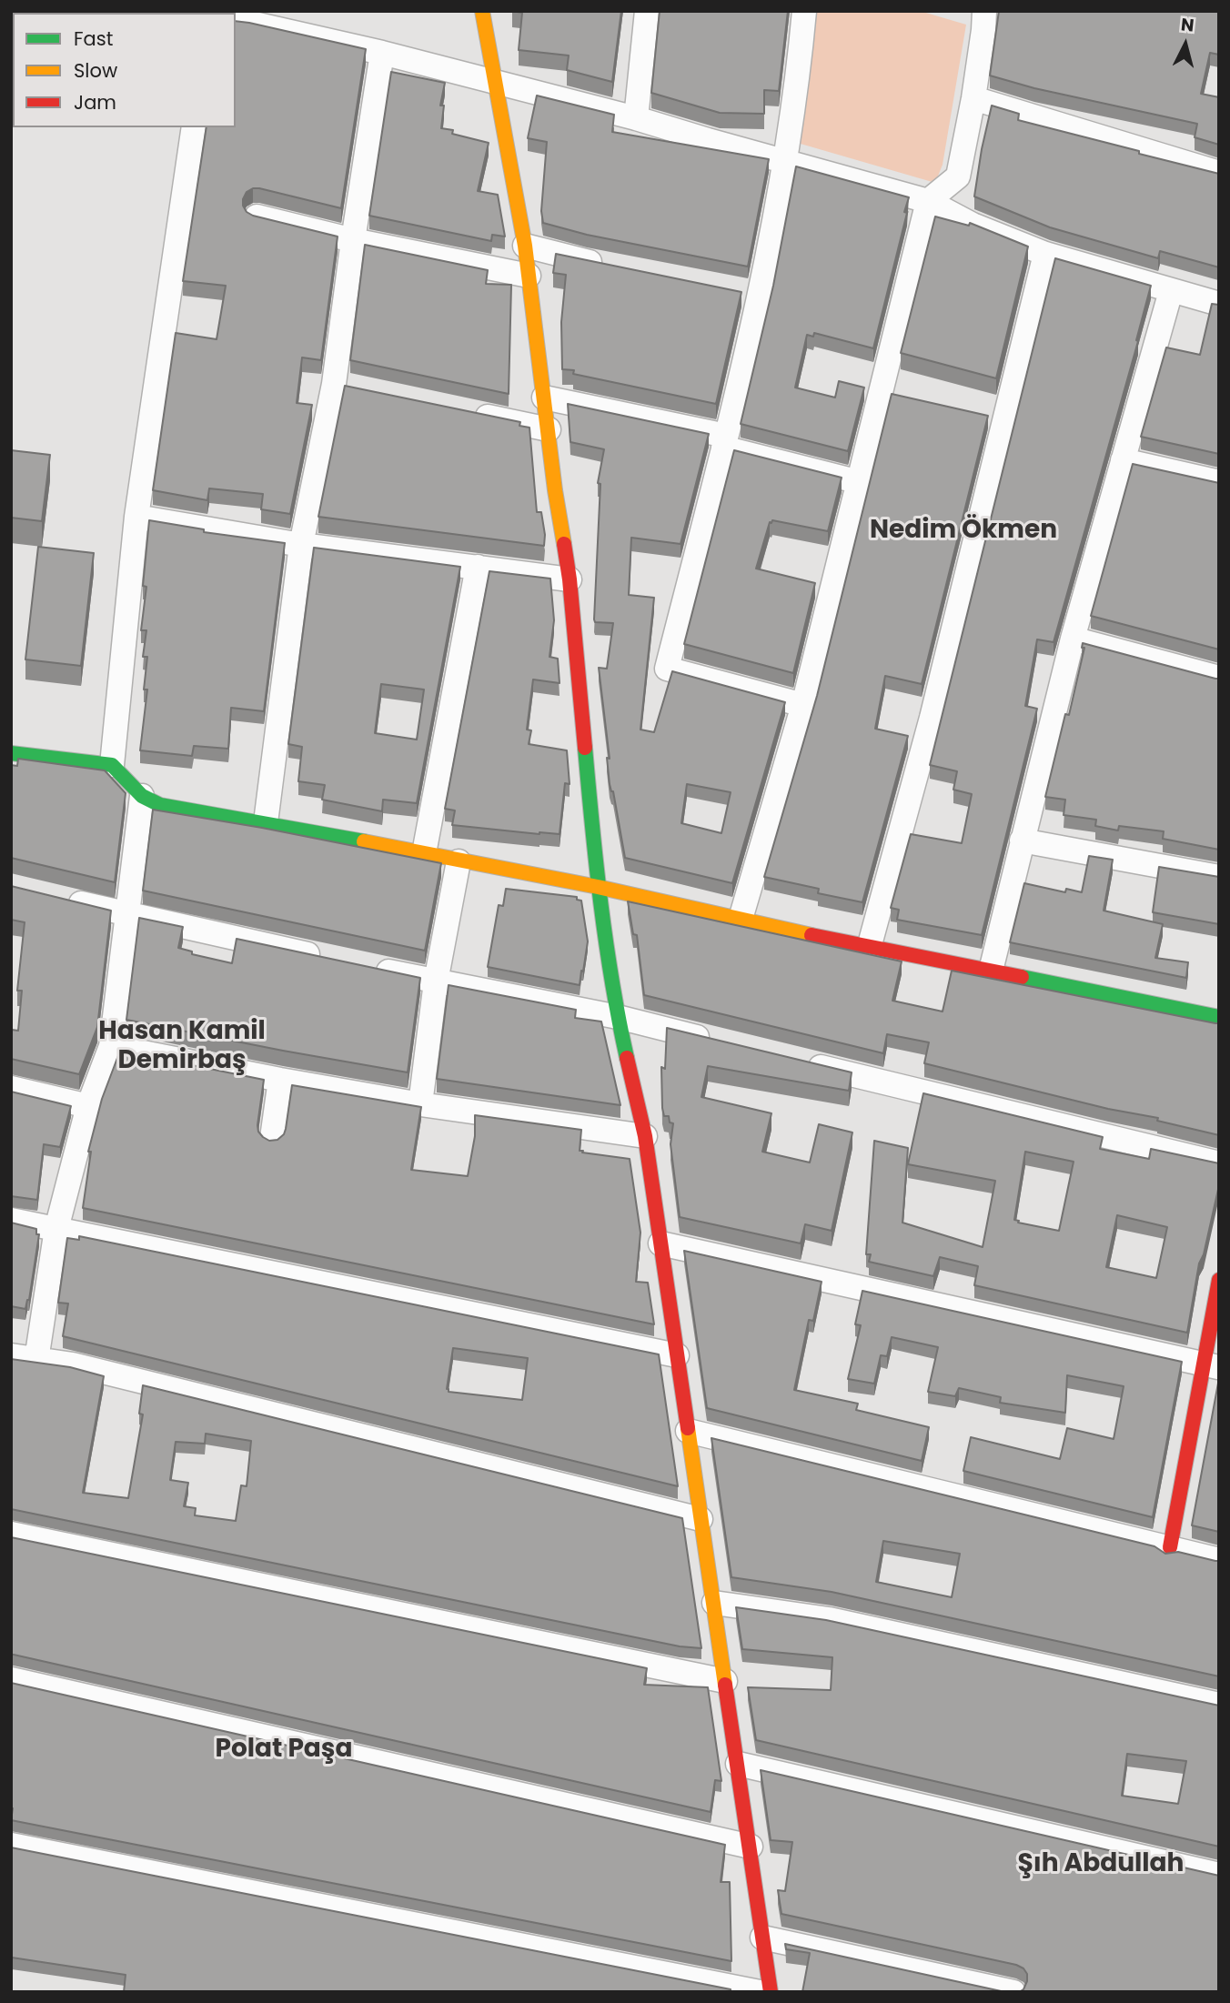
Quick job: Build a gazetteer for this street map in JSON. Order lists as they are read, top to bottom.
{
  "districts": [
    "Nedim Ökmen",
    "Hasan Kamil Demirbaş",
    "Polat Paşa",
    "Şıh Abdullah"
  ],
  "legend": ["Fast", "Slow", "Jam"],
  "north": "top"
}
